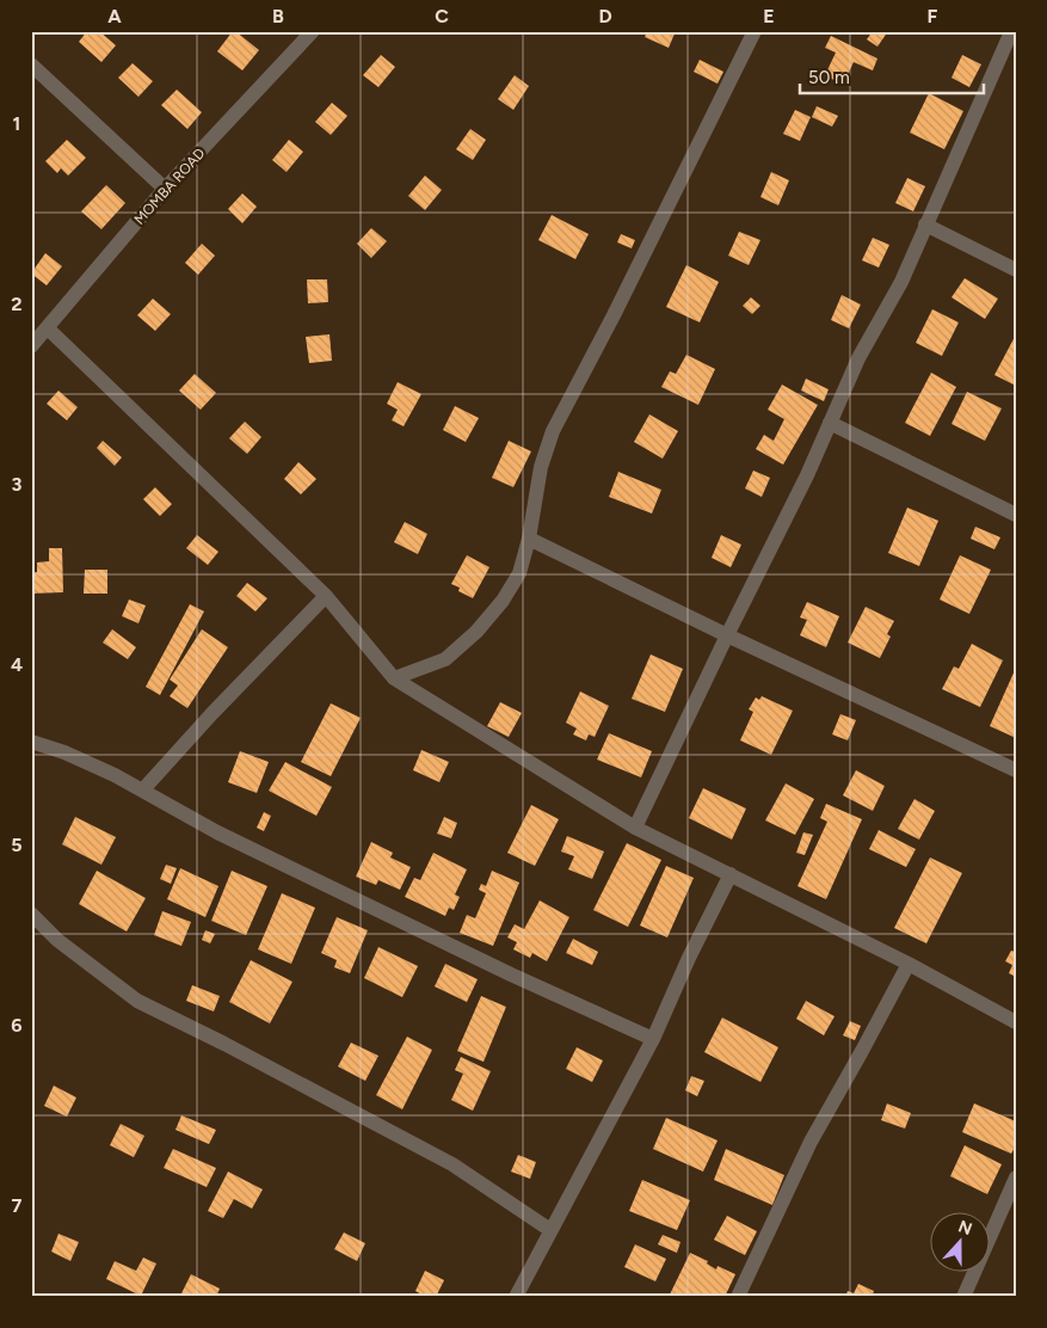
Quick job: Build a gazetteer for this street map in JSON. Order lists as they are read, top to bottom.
{
  "streets": {
    "street": ["MOMBA ROAD"]
  },
  "scale_bar": "50 m",
  "north": "top",
  "grid": {
    "columns": [
      "A",
      "B",
      "C",
      "D",
      "E",
      "F"
    ],
    "rows": [
      "1",
      "2",
      "3",
      "4",
      "5",
      "6",
      "7"
    ]
  }
}
